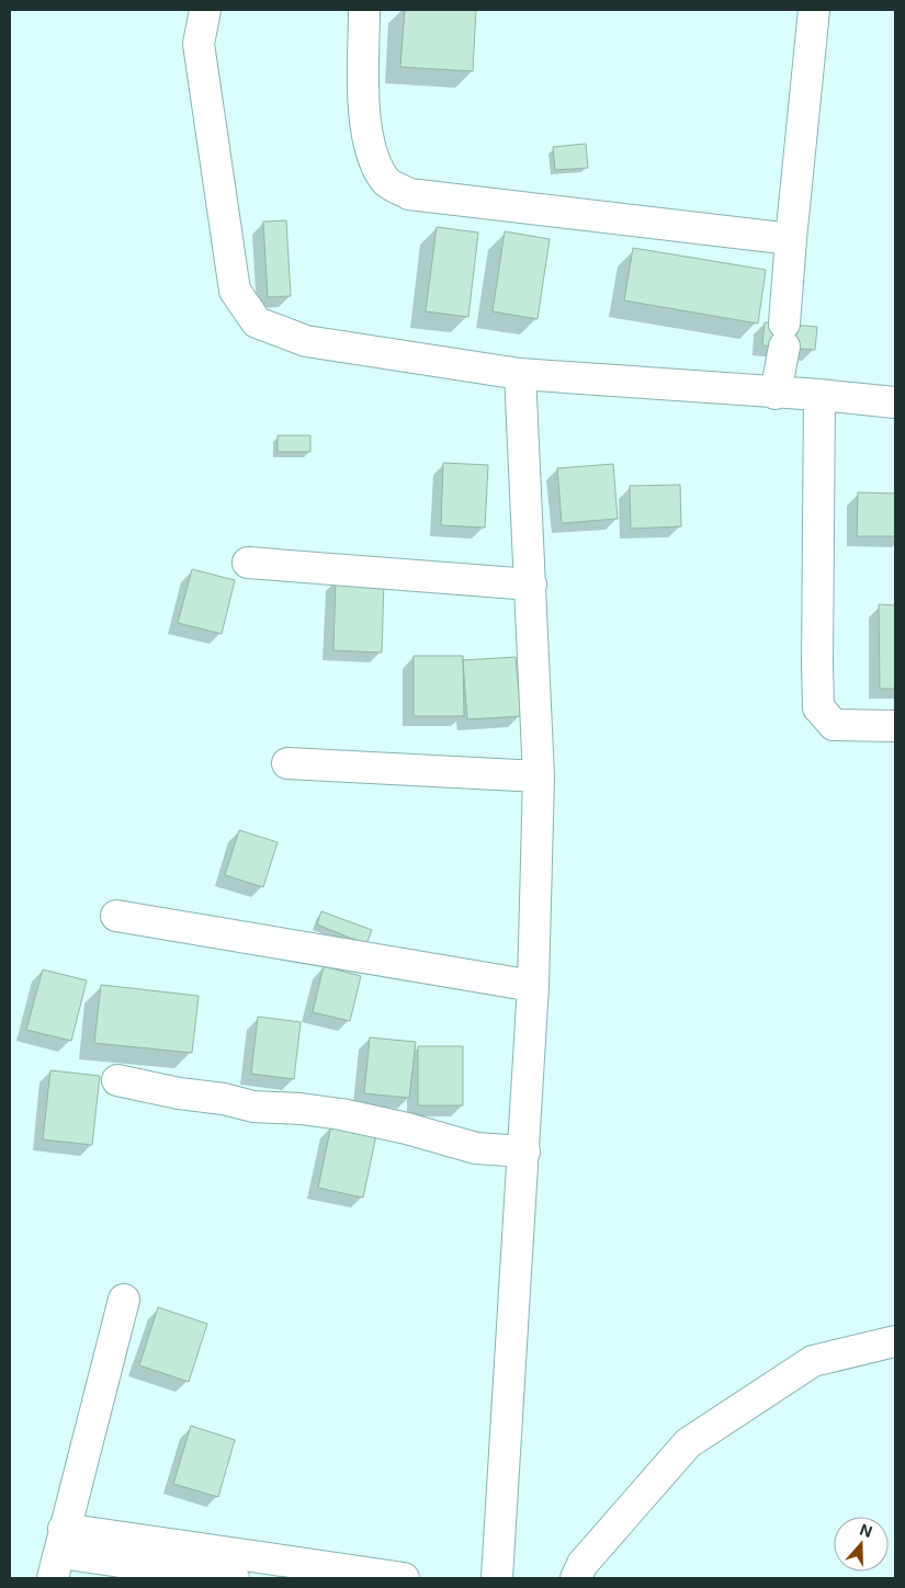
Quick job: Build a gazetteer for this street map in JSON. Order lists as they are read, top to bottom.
{
  "north": "top"
}
